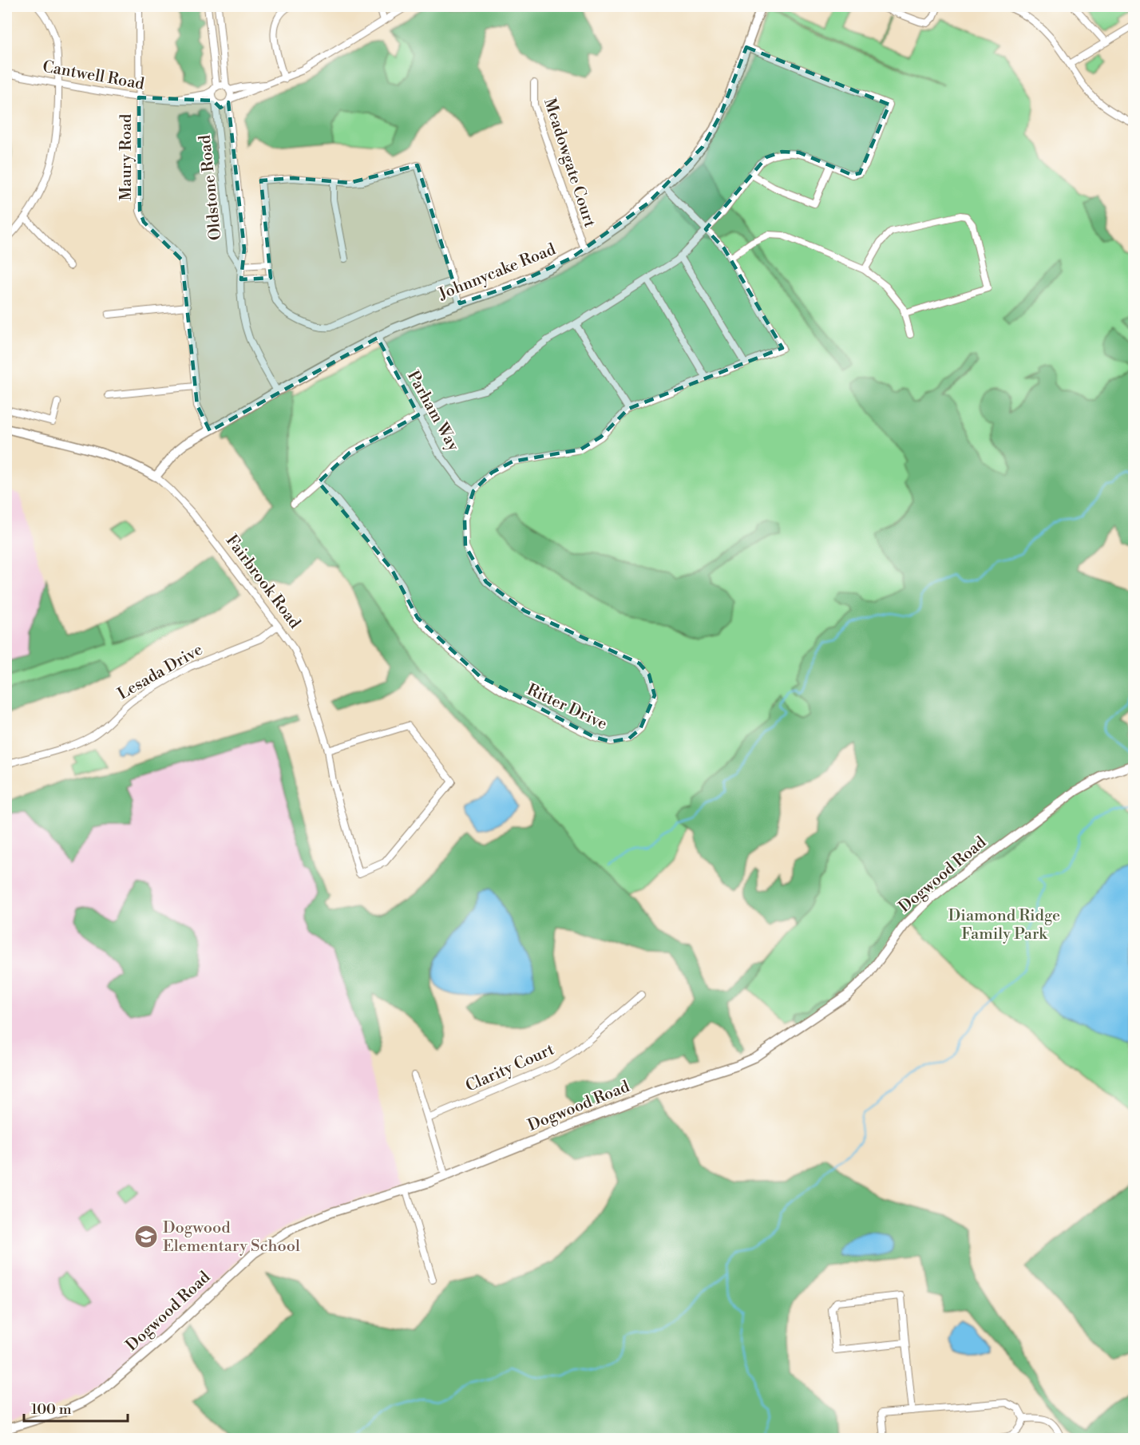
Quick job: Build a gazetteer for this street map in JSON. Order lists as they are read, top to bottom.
{
  "streets": {
    "street": [
      "Cantwell Road",
      "Maury Road",
      "Meadowgate Court",
      "Oldstone Road",
      "Johnnycake Road",
      "Parham Way",
      "Fairbrook Road",
      "Lesada Drive",
      "Ritter Drive",
      "Dogwood Road",
      "Clarity Court"
    ]
  },
  "crossings": [
    ["Cantwell Road", "Maury Road"],
    ["Cantwell Road", "Oldstone Road"],
    ["Maury Road", "Johnnycake Road"],
    ["Meadowgate Court", "Johnnycake Road"],
    ["Oldstone Road", "Johnnycake Road"],
    ["Johnnycake Road", "Parham Way"],
    ["Johnnycake Road", "Fairbrook Road"],
    ["Parham Way", "Ritter Drive"],
    ["Fairbrook Road", "Lesada Drive"]
  ],
  "parks": ["Diamond Ridge Family Park"],
  "places": {
    "school or university": ["Dogwood Elementary School"]
  },
  "scale_bar": "100 m"
}
